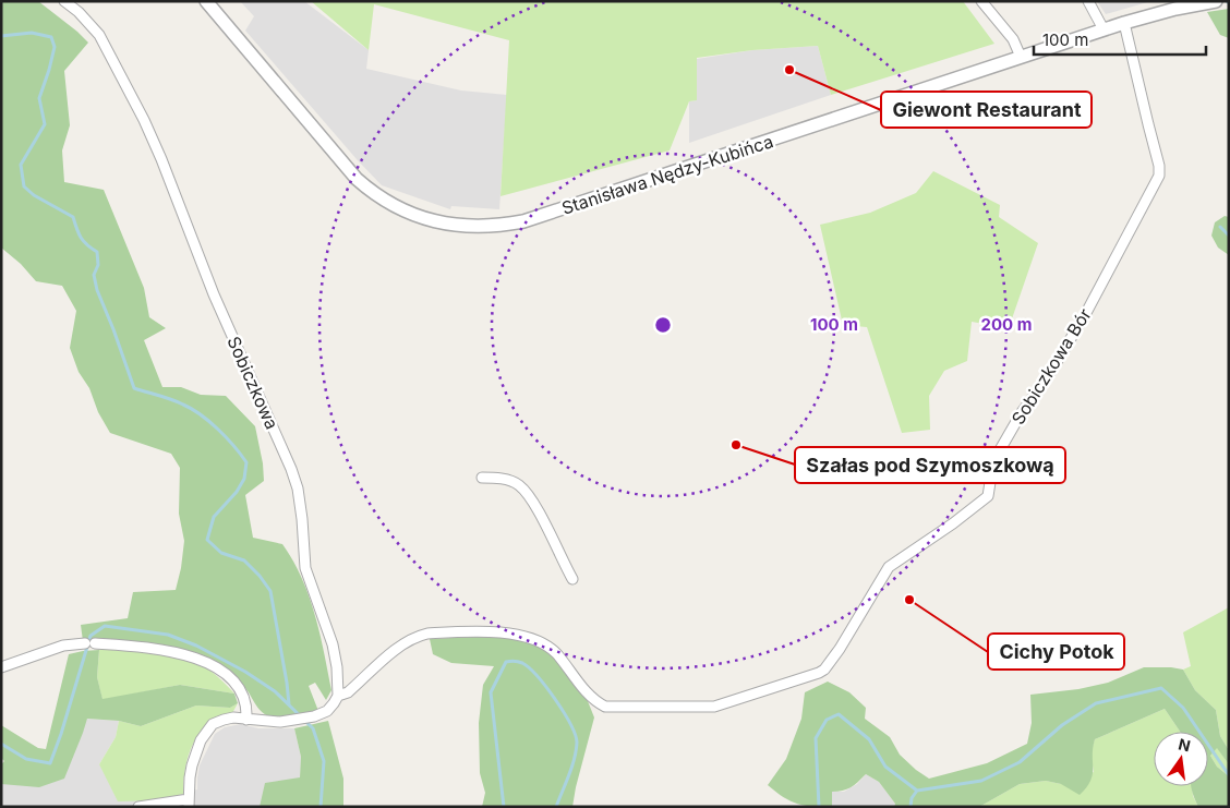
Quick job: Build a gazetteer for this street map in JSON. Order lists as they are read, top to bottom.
{
  "streets": {
    "street": ["Stanisława Nędzy-Kubińca", "Sobiczkowa Bór", "Sobiczkowa"]
  },
  "crossings": [
    ["Stanisława Nędzy-Kubińca", "Sobiczkowa Bór"],
    ["Sobiczkowa Bór", "Sobiczkowa"]
  ],
  "places": ["Giewont Restaurant", "Szałas pod Szymoszkową", "Cichy Potok"],
  "scale_bar": "100 m",
  "north": "top",
  "rings": ["100 m", "200 m"]
}
